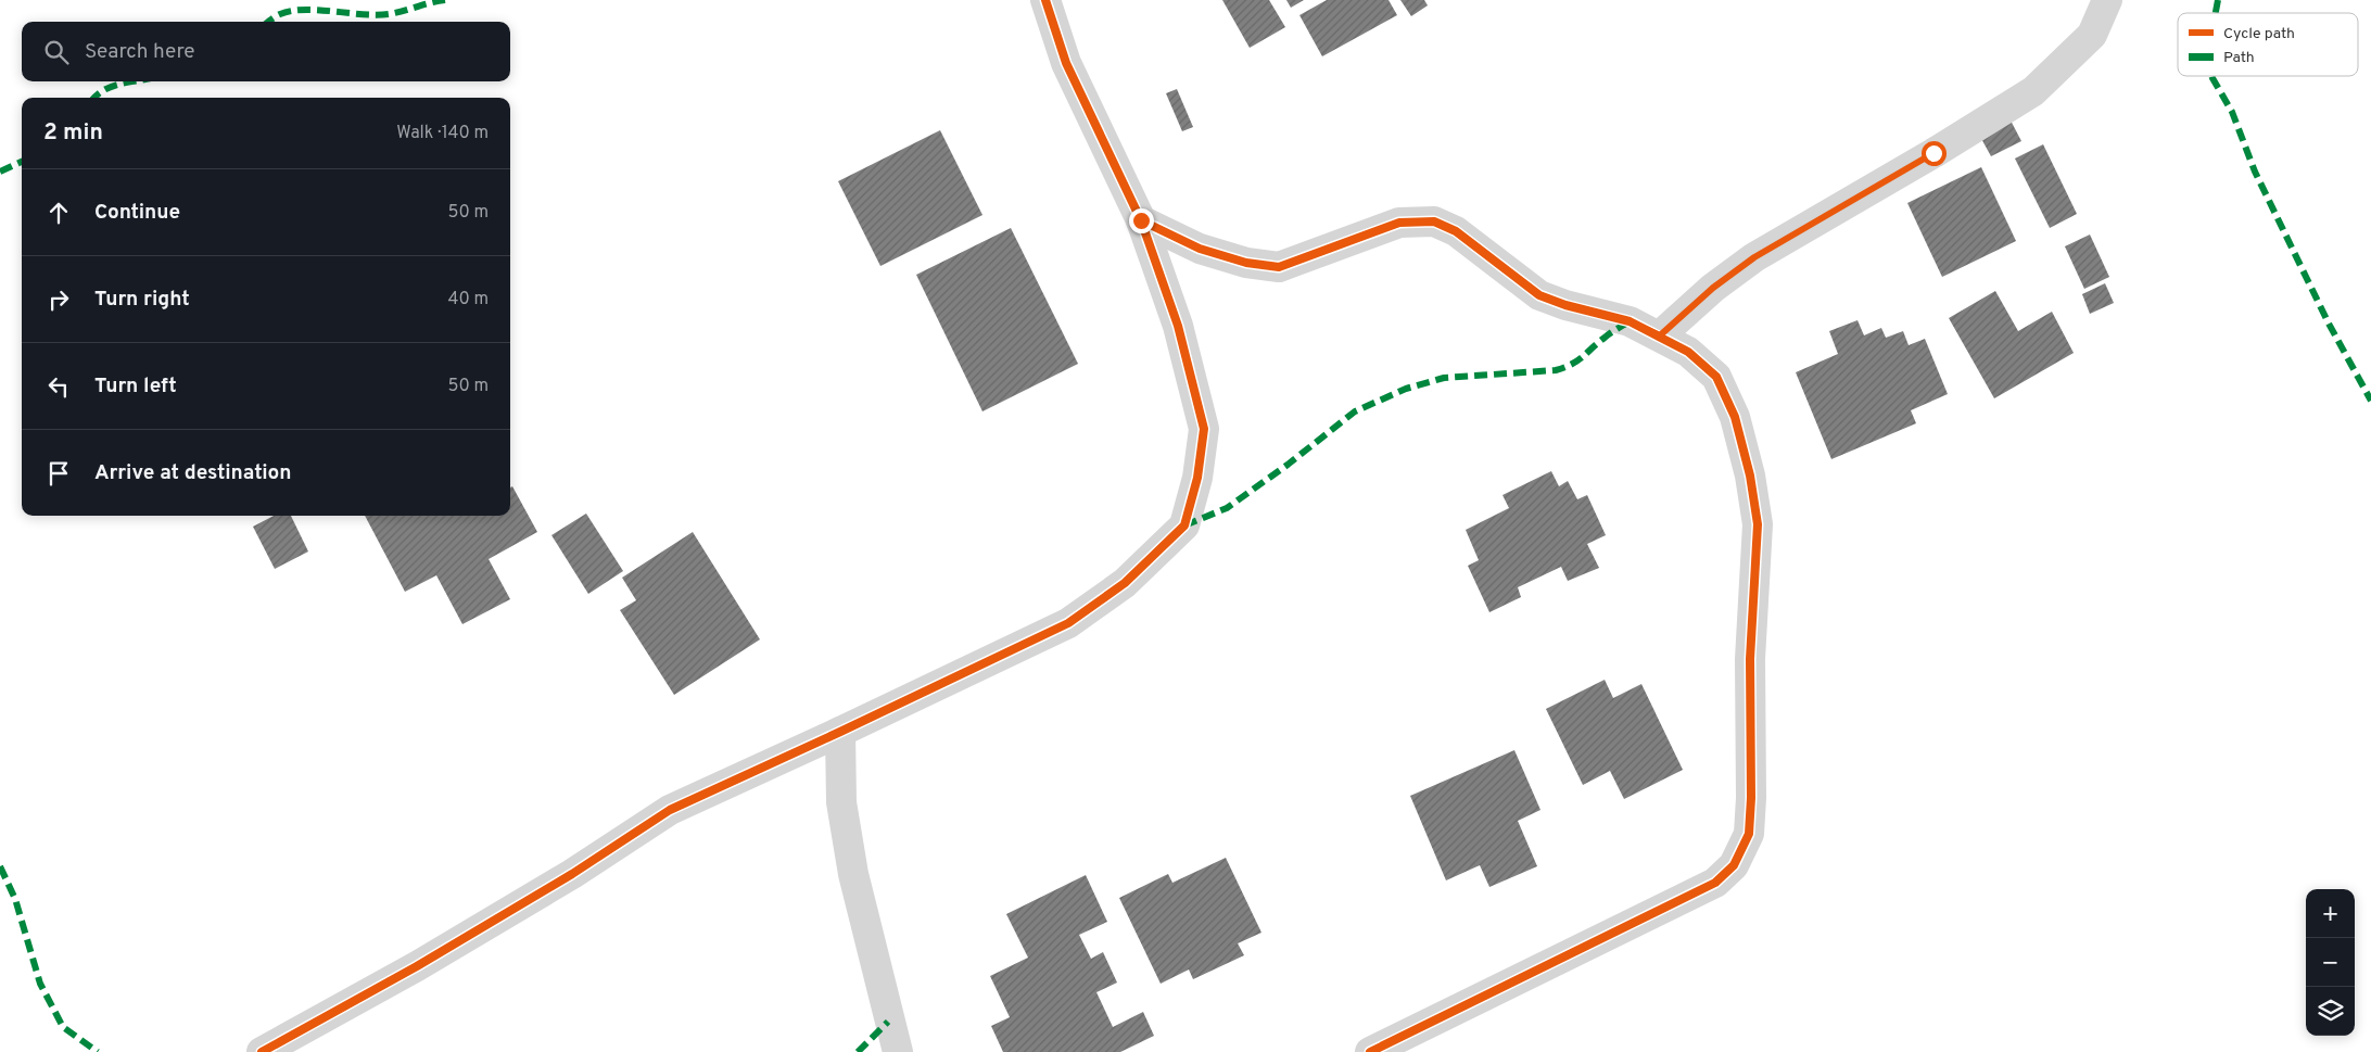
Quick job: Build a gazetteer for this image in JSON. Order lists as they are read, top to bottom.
{
  "legend": ["Cycle path", "Path"],
  "page": {
    "search": "Search here",
    "heading": ["2 min", "Walk · 140 m"],
    "list": [
      ["Continue", "50 m"],
      ["Turn right", "40 m"],
      ["Turn left", "50 m"],
      "Arrive at destination"
    ],
    "map_buttons": ["+", "−"]
  }
}
